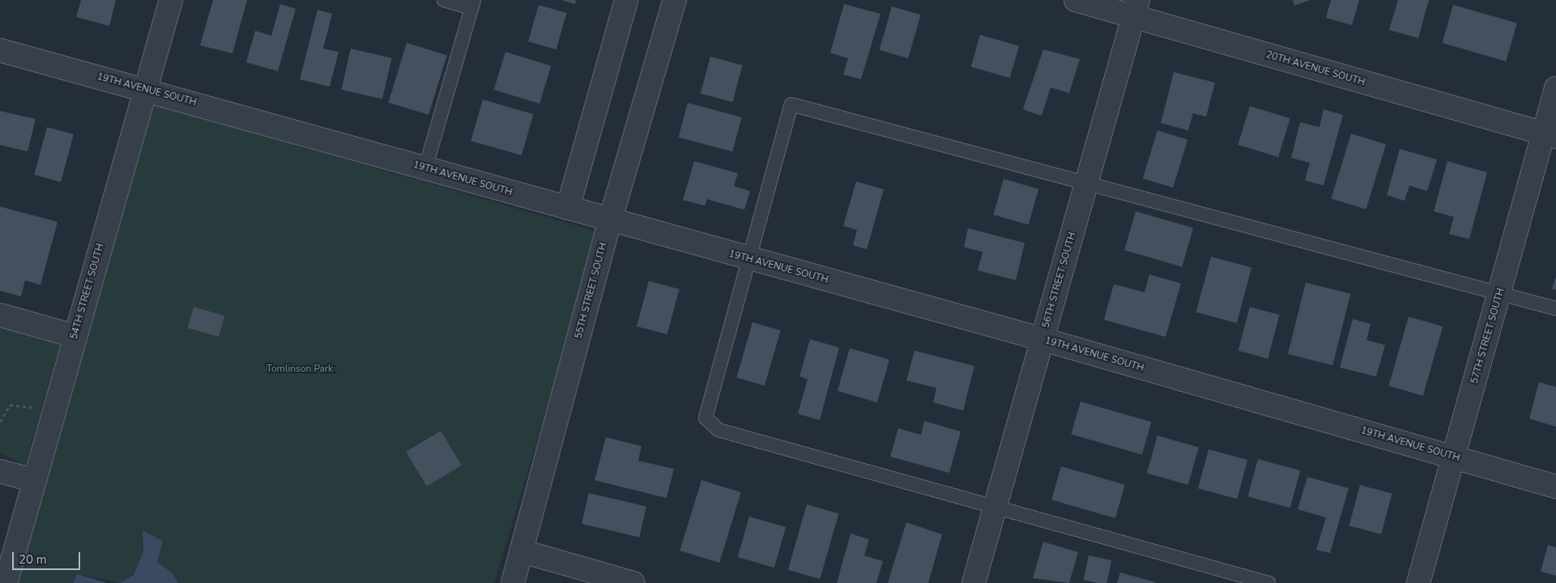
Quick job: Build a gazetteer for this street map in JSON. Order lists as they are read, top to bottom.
{
  "streets": {
    "street": [
      "20TH AVENUE SOUTH",
      "19TH AVENUE SOUTH",
      "56TH STREET SOUTH",
      "55TH STREET SOUTH",
      "54TH STREET SOUTH",
      "57TH STREET SOUTH"
    ]
  },
  "crossings": [
    ["20TH AVENUE SOUTH", "56TH STREET SOUTH"],
    ["20TH AVENUE SOUTH", "57TH STREET SOUTH"],
    ["19TH AVENUE SOUTH", "56TH STREET SOUTH"],
    ["19TH AVENUE SOUTH", "55TH STREET SOUTH"],
    ["19TH AVENUE SOUTH", "54TH STREET SOUTH"],
    ["19TH AVENUE SOUTH", "57TH STREET SOUTH"]
  ],
  "parks": ["Tomlinson Park"],
  "scale_bar": "20 m"
}
